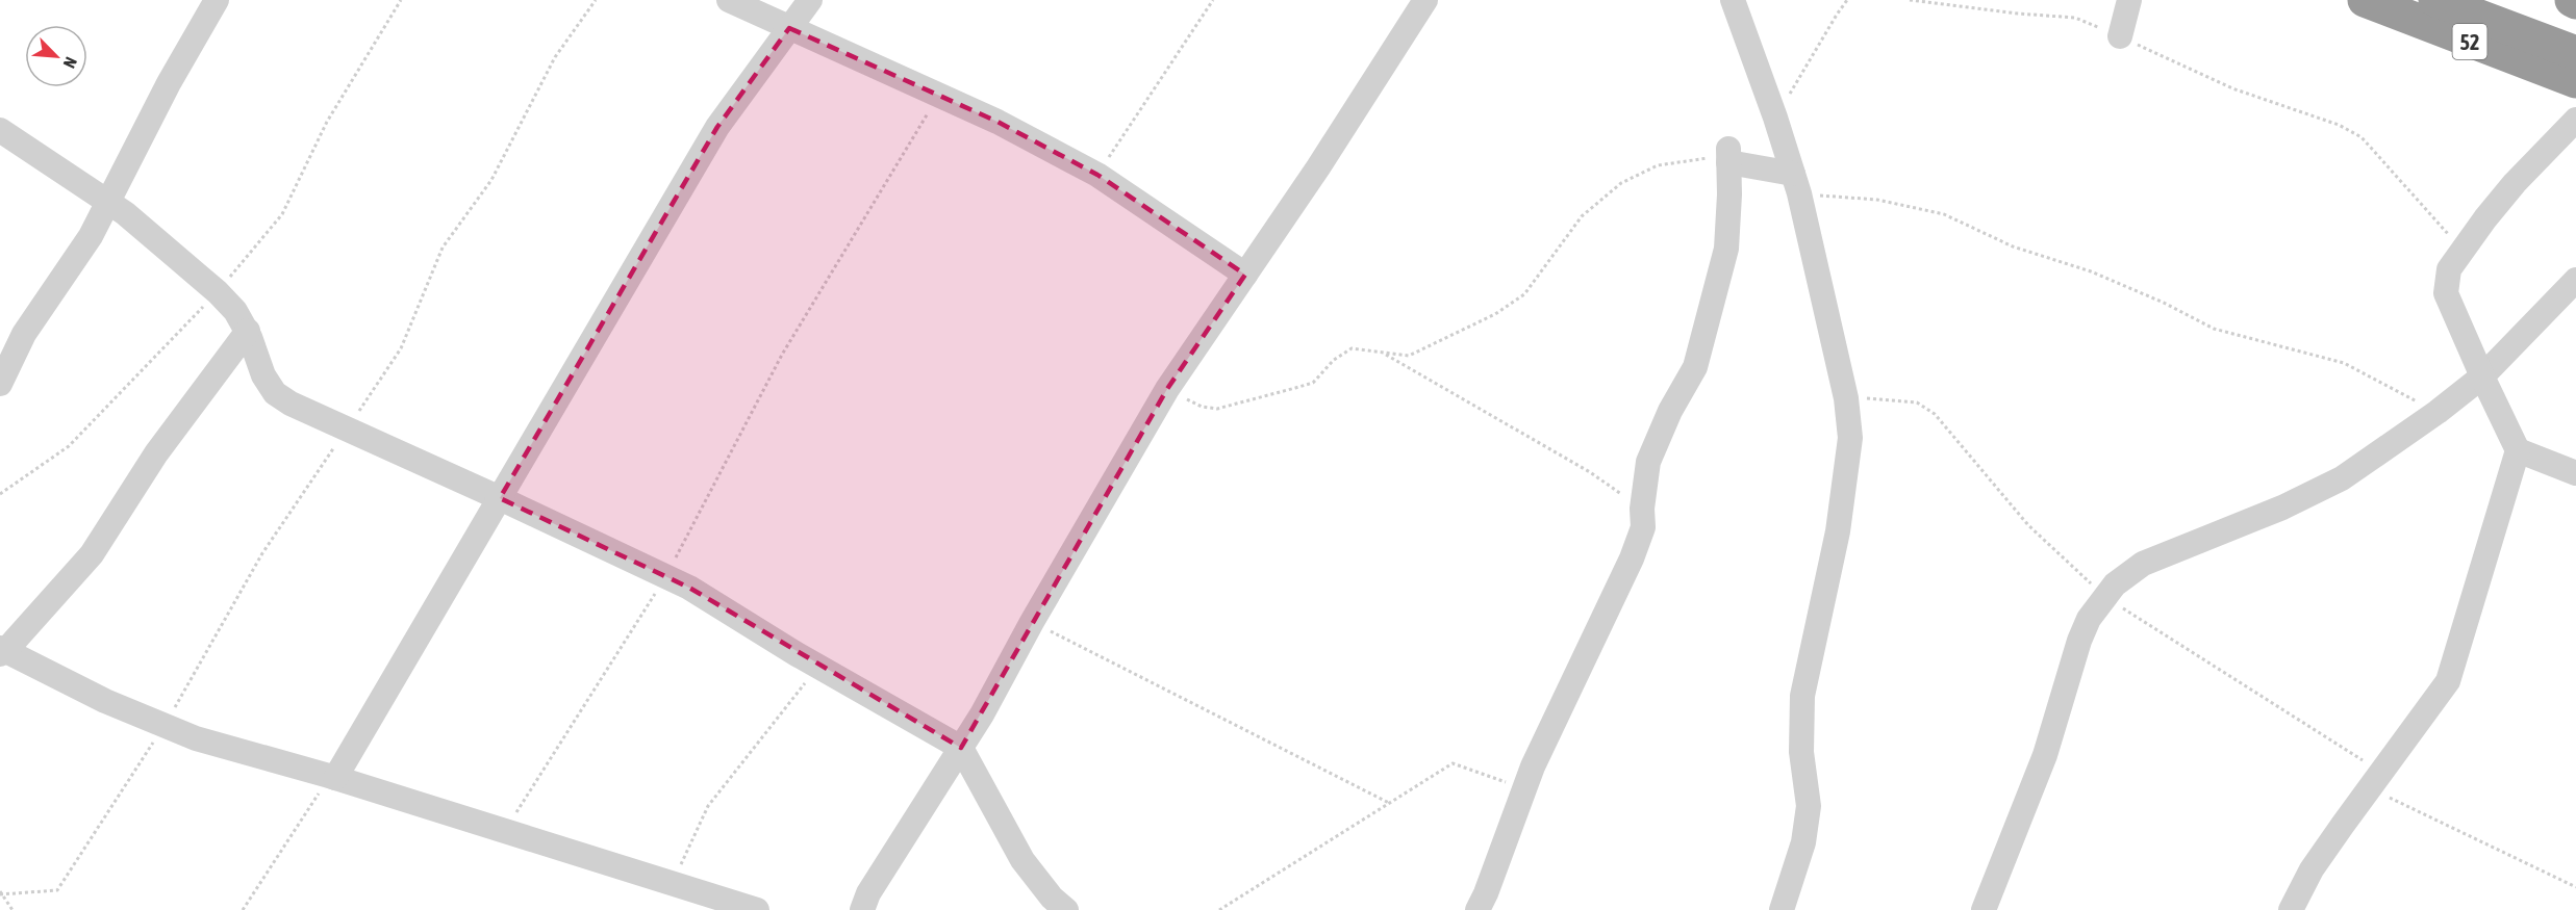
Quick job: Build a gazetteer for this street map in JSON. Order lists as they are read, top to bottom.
{
  "streets": {
    "highway": ["52"]
  },
  "north": "bottom right"
}
